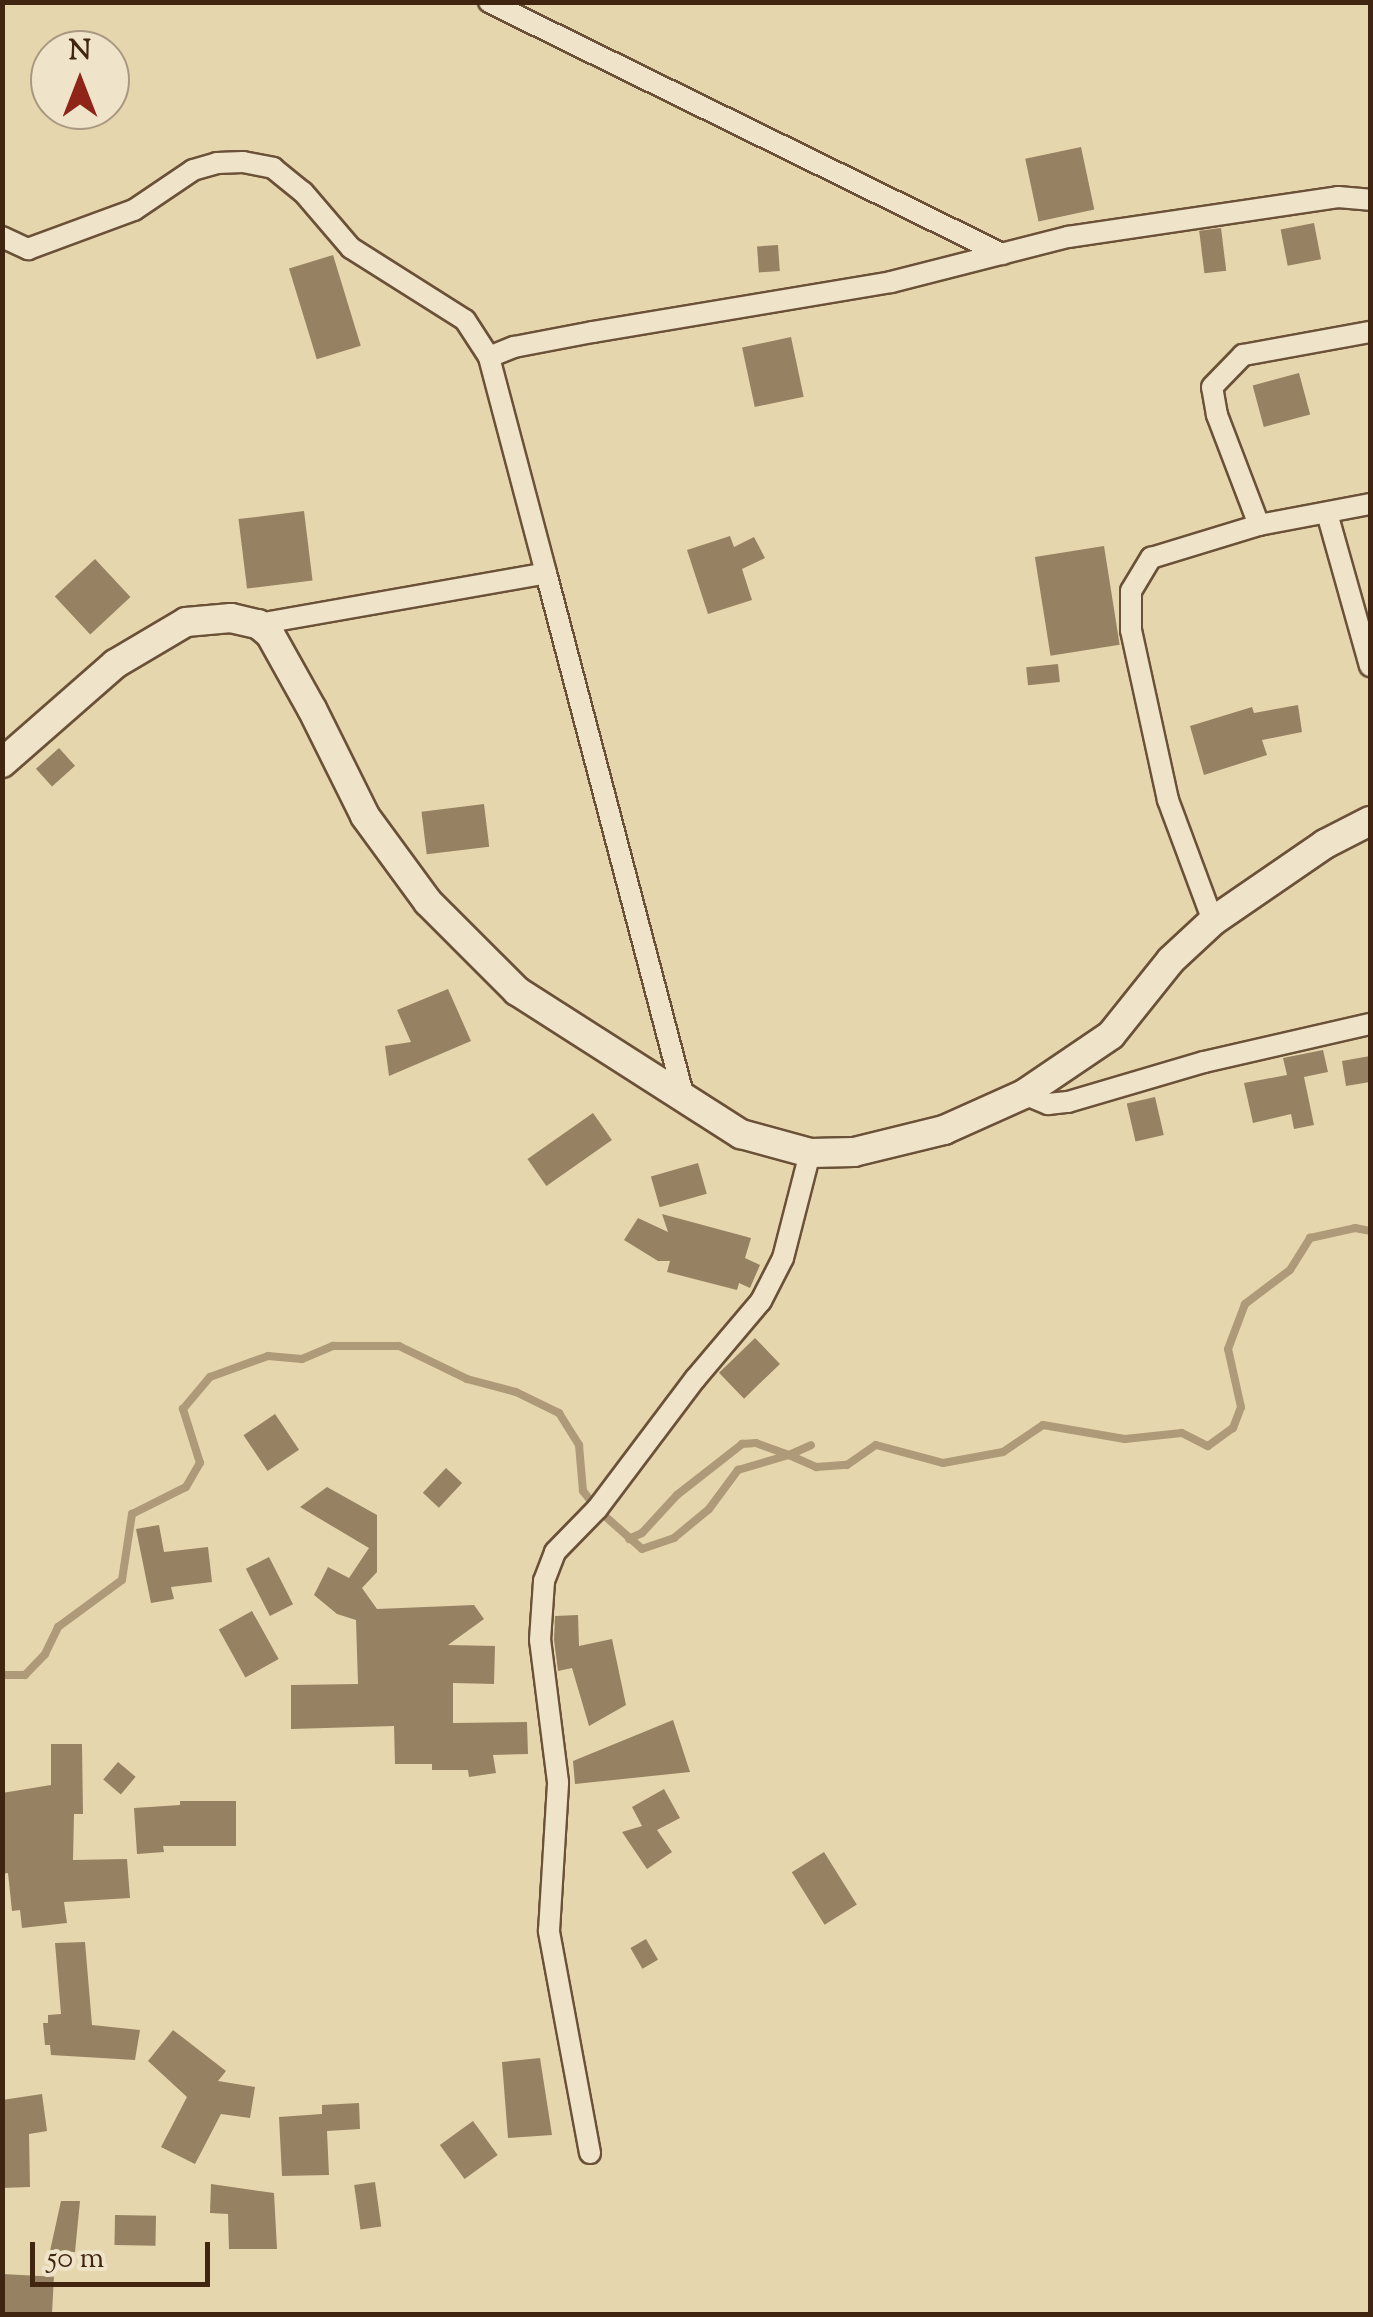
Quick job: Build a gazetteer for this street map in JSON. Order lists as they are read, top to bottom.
{
  "scale_bar": "50 m",
  "north": "top"
}
